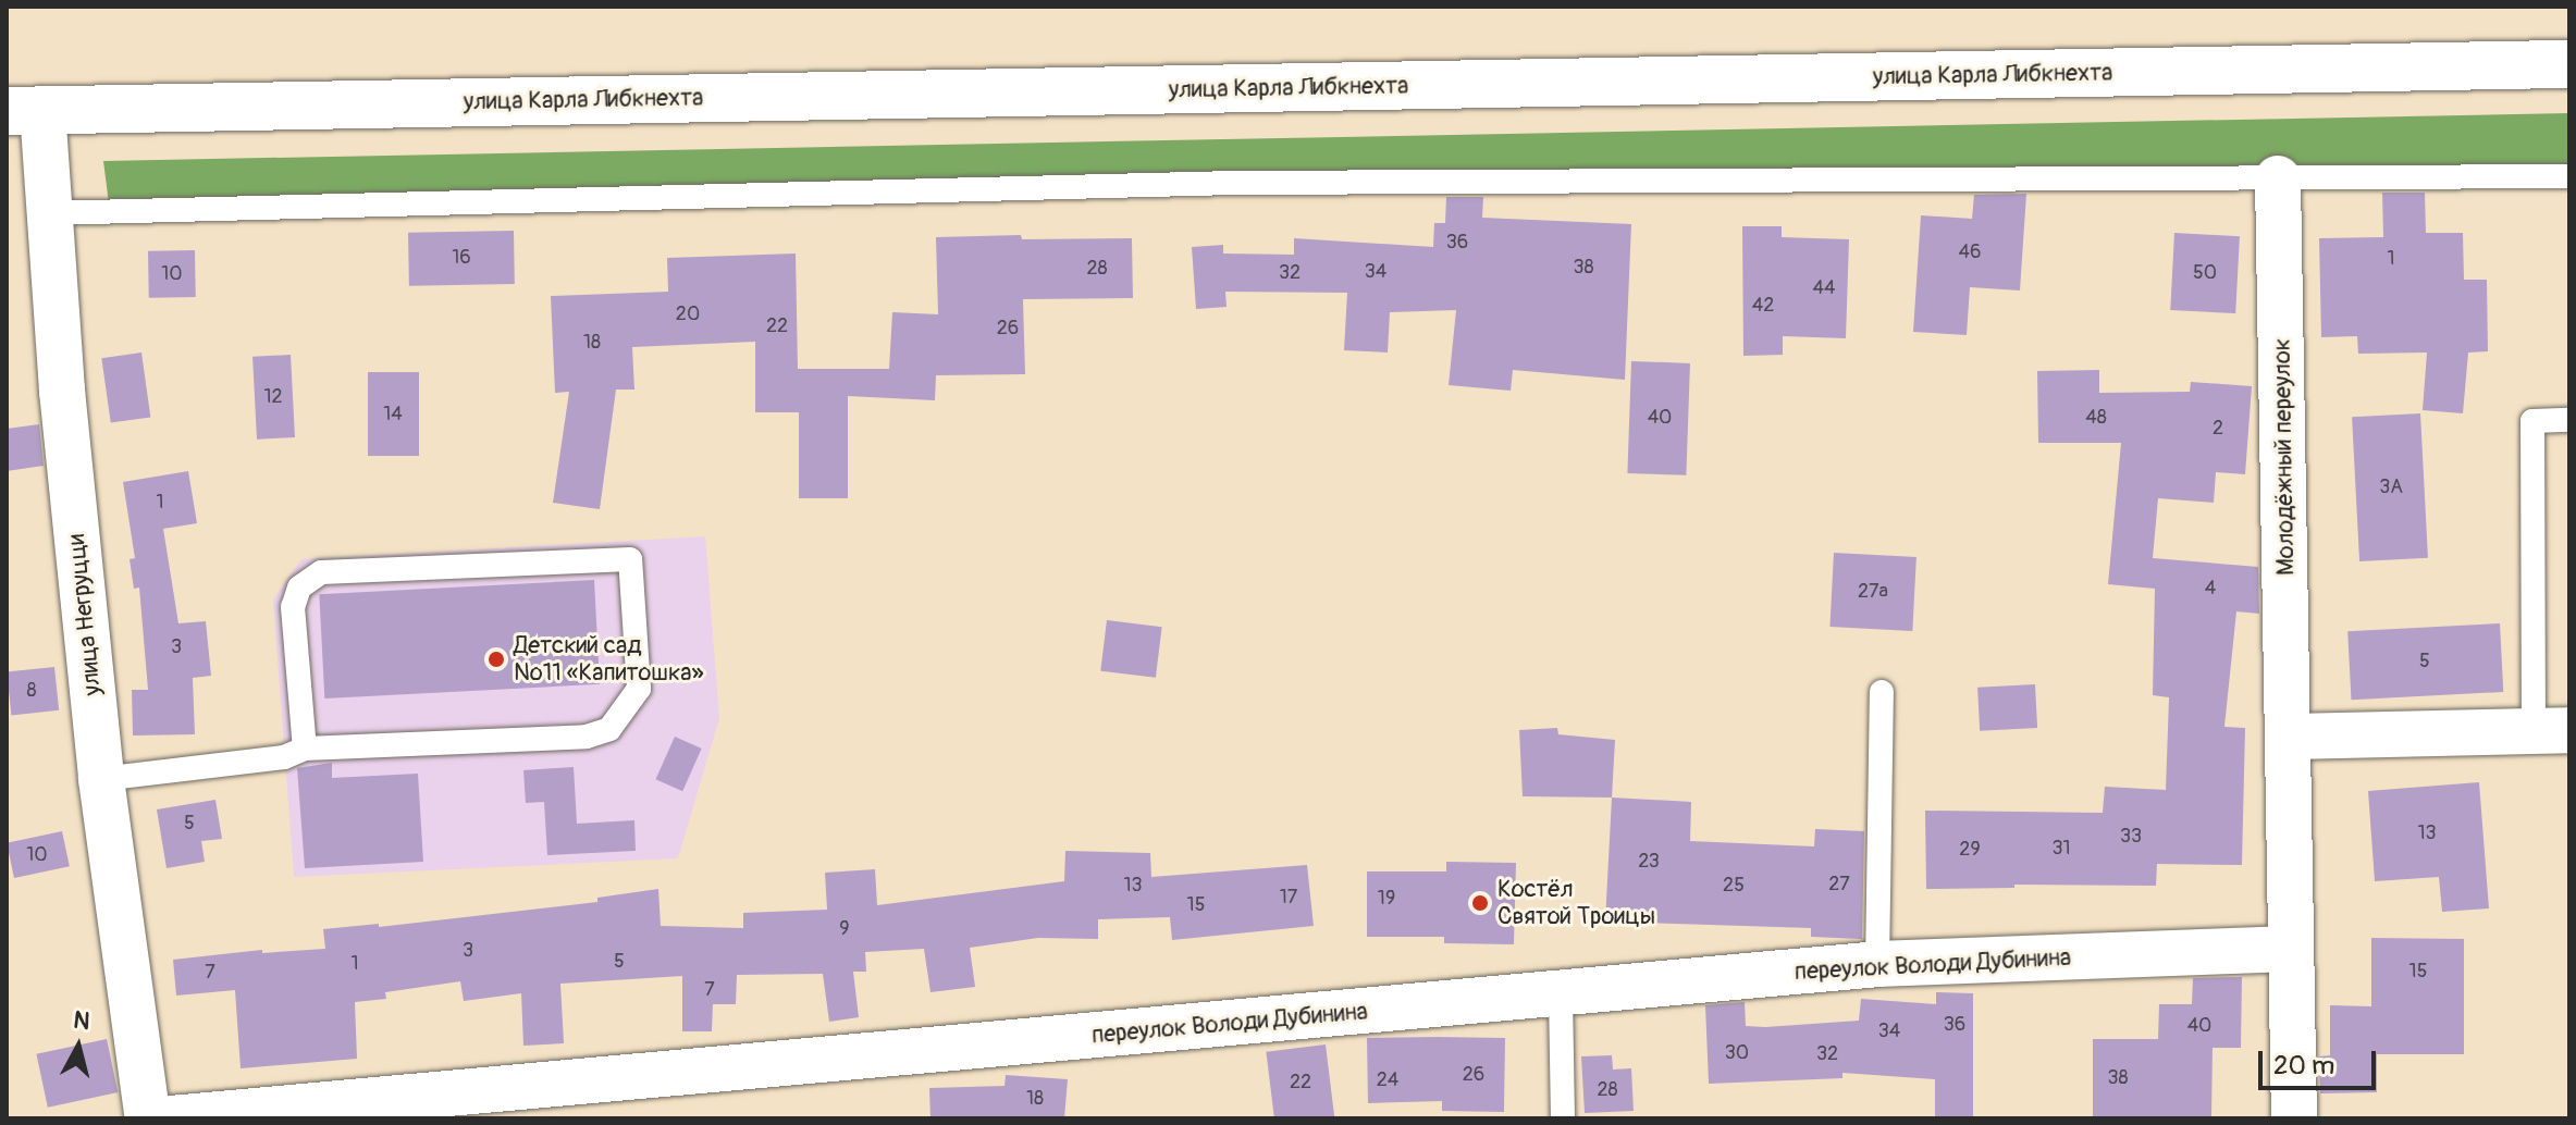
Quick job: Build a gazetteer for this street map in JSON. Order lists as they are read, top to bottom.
{
  "streets": {
    "main road": ["улица Карла Либкнехта"],
    "street": ["Молодёжный переулок", "улица Негруцци", "переулок Володи Дубинина"]
  },
  "crossings": [
    ["улица Карла Либкнехта", "улица Негруцци"],
    ["Молодёжный переулок", "переулок Володи Дубинина"]
  ],
  "places": ["Детский сад №11 «Капитошка»", "Костёл Святой Троицы"],
  "house_numbers": [
    "36",
    "46",
    "16",
    "1",
    "38",
    "28",
    "34",
    "32",
    "50",
    "10",
    "44",
    "42",
    "20",
    "22",
    "26",
    "18",
    "12",
    "14",
    "40",
    "48",
    "2",
    "3A",
    "1",
    "4",
    "27а",
    "3",
    "5",
    "8",
    "5",
    "13",
    "33",
    "31",
    "29",
    "10",
    "23",
    "27",
    "13",
    "25",
    "17",
    "19",
    "15",
    "9",
    "3",
    "5",
    "1",
    "15",
    "7",
    "7",
    "36",
    "40",
    "34",
    "30",
    "32",
    "26",
    "38",
    "24",
    "22",
    "28",
    "18"
  ],
  "scale_bar": "20 m",
  "north": "top"
}
